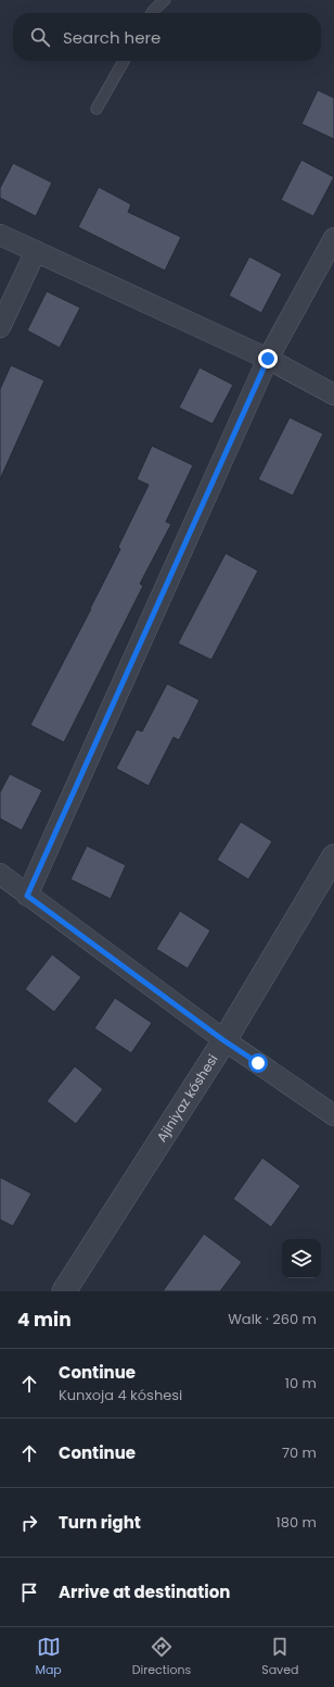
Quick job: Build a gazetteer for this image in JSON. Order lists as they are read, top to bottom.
{
  "streets": {
    "street": ["Ajiniyaz kóshesi"]
  },
  "page": {
    "search": "Search here",
    "heading": ["4 min", "Walk · 260 m"],
    "list": [
      ["Continue", "Kunxoja 4 kóshesi", "10 m"],
      ["Continue", "70 m"],
      ["Turn right", "180 m"],
      "Arrive at destination"
    ],
    "nav": ["Map", "Directions", "Saved"]
  }
}
